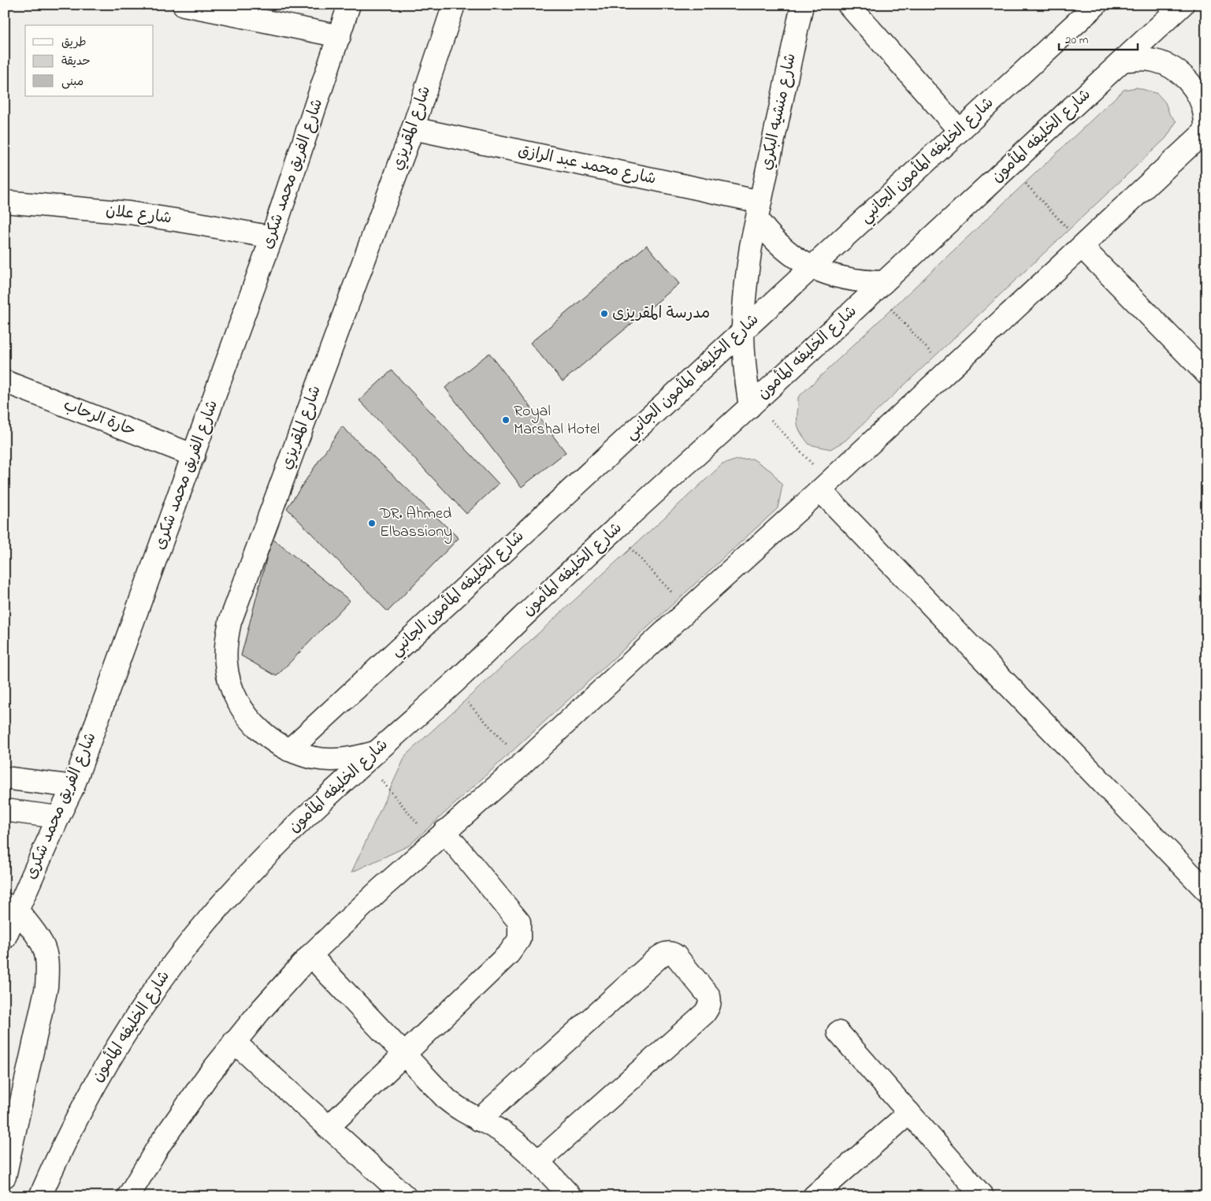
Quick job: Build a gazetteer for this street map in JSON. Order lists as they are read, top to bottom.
{
  "streets": {
    "main road": [
      "شارع منشيه البكري",
      "شارع المقريزي",
      "شارع الخليفه المأمون",
      "شارع الخليفه المأمون الجانبي",
      "شارع محمد عبد الرازق",
      "شارع الفريق محمد شكرى",
      "شارع علان",
      "حارة الرحاب"
    ]
  },
  "crossings": [
    ["شارع منشيه البكري", "شارع الخليفه المأمون"],
    ["شارع منشيه البكري", "شارع الخليفه المأمون الجانبي"],
    ["شارع منشيه البكري", "شارع محمد عبد الرازق"],
    ["شارع المقريزي", "شارع الخليفه المأمون"],
    ["شارع المقريزي", "شارع الخليفه المأمون الجانبي"],
    ["شارع المقريزي", "شارع محمد عبد الرازق"],
    ["شارع الفريق محمد شكرى", "شارع علان"],
    ["شارع الفريق محمد شكرى", "حارة الرحاب"]
  ],
  "places": ["مدرسة المقريزى", "Royal Marshal Hotel", "DR. Ahmed Elbassiony"],
  "legend": ["طريق", "حديقة", "مبنى"],
  "scale_bar": "20 m"
}
